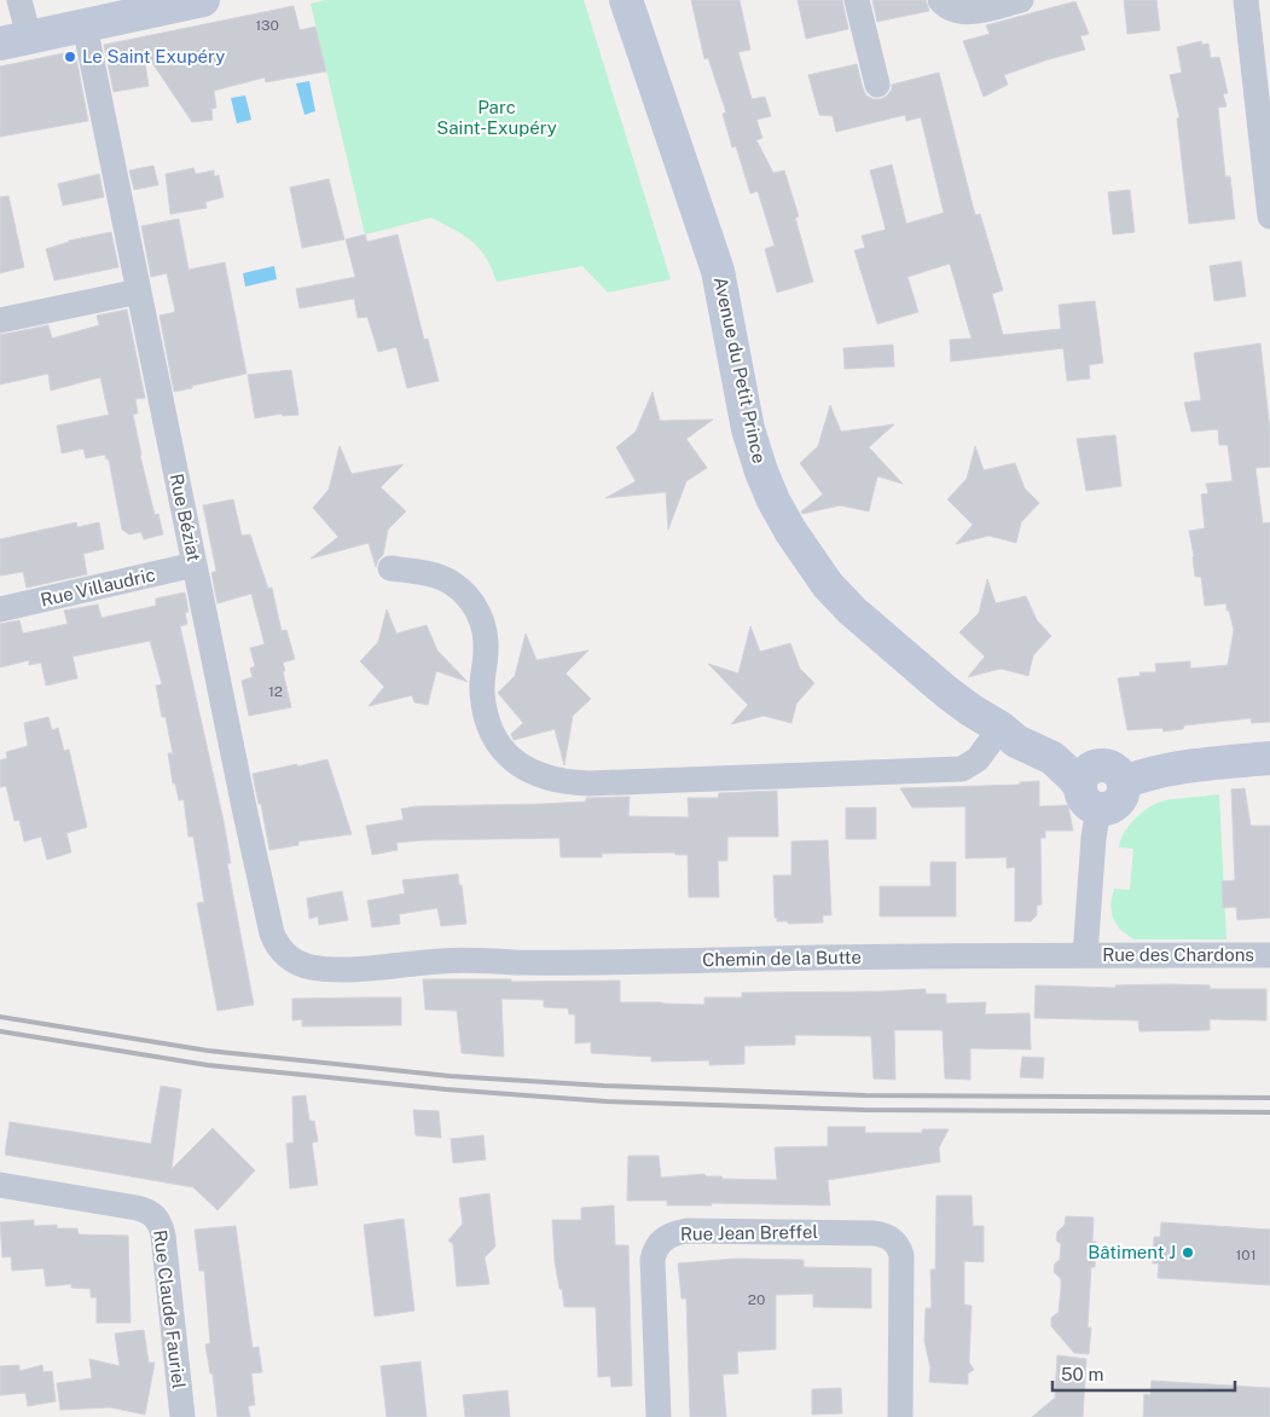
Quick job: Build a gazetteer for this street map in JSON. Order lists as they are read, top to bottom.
{
  "streets": {
    "street": [
      "Avenue du Petit Prince",
      "Rue Béziat",
      "Rue Villaudric",
      "Rue des Chardons",
      "Chemin de la Butte",
      "Rue Jean Breffel",
      "Rue Claude Fauriel"
    ]
  },
  "crossings": [
    ["Rue Béziat", "Rue Villaudric"],
    ["Rue Béziat", "Chemin de la Butte"],
    ["Rue des Chardons", "Chemin de la Butte"]
  ],
  "parks": ["Parc Saint-Exupéry"],
  "places": ["Le Saint Exupéry", "Bâtiment J"],
  "house_numbers": [
    "130",
    "12",
    "101",
    "20"
  ],
  "scale_bar": "50 m"
}
